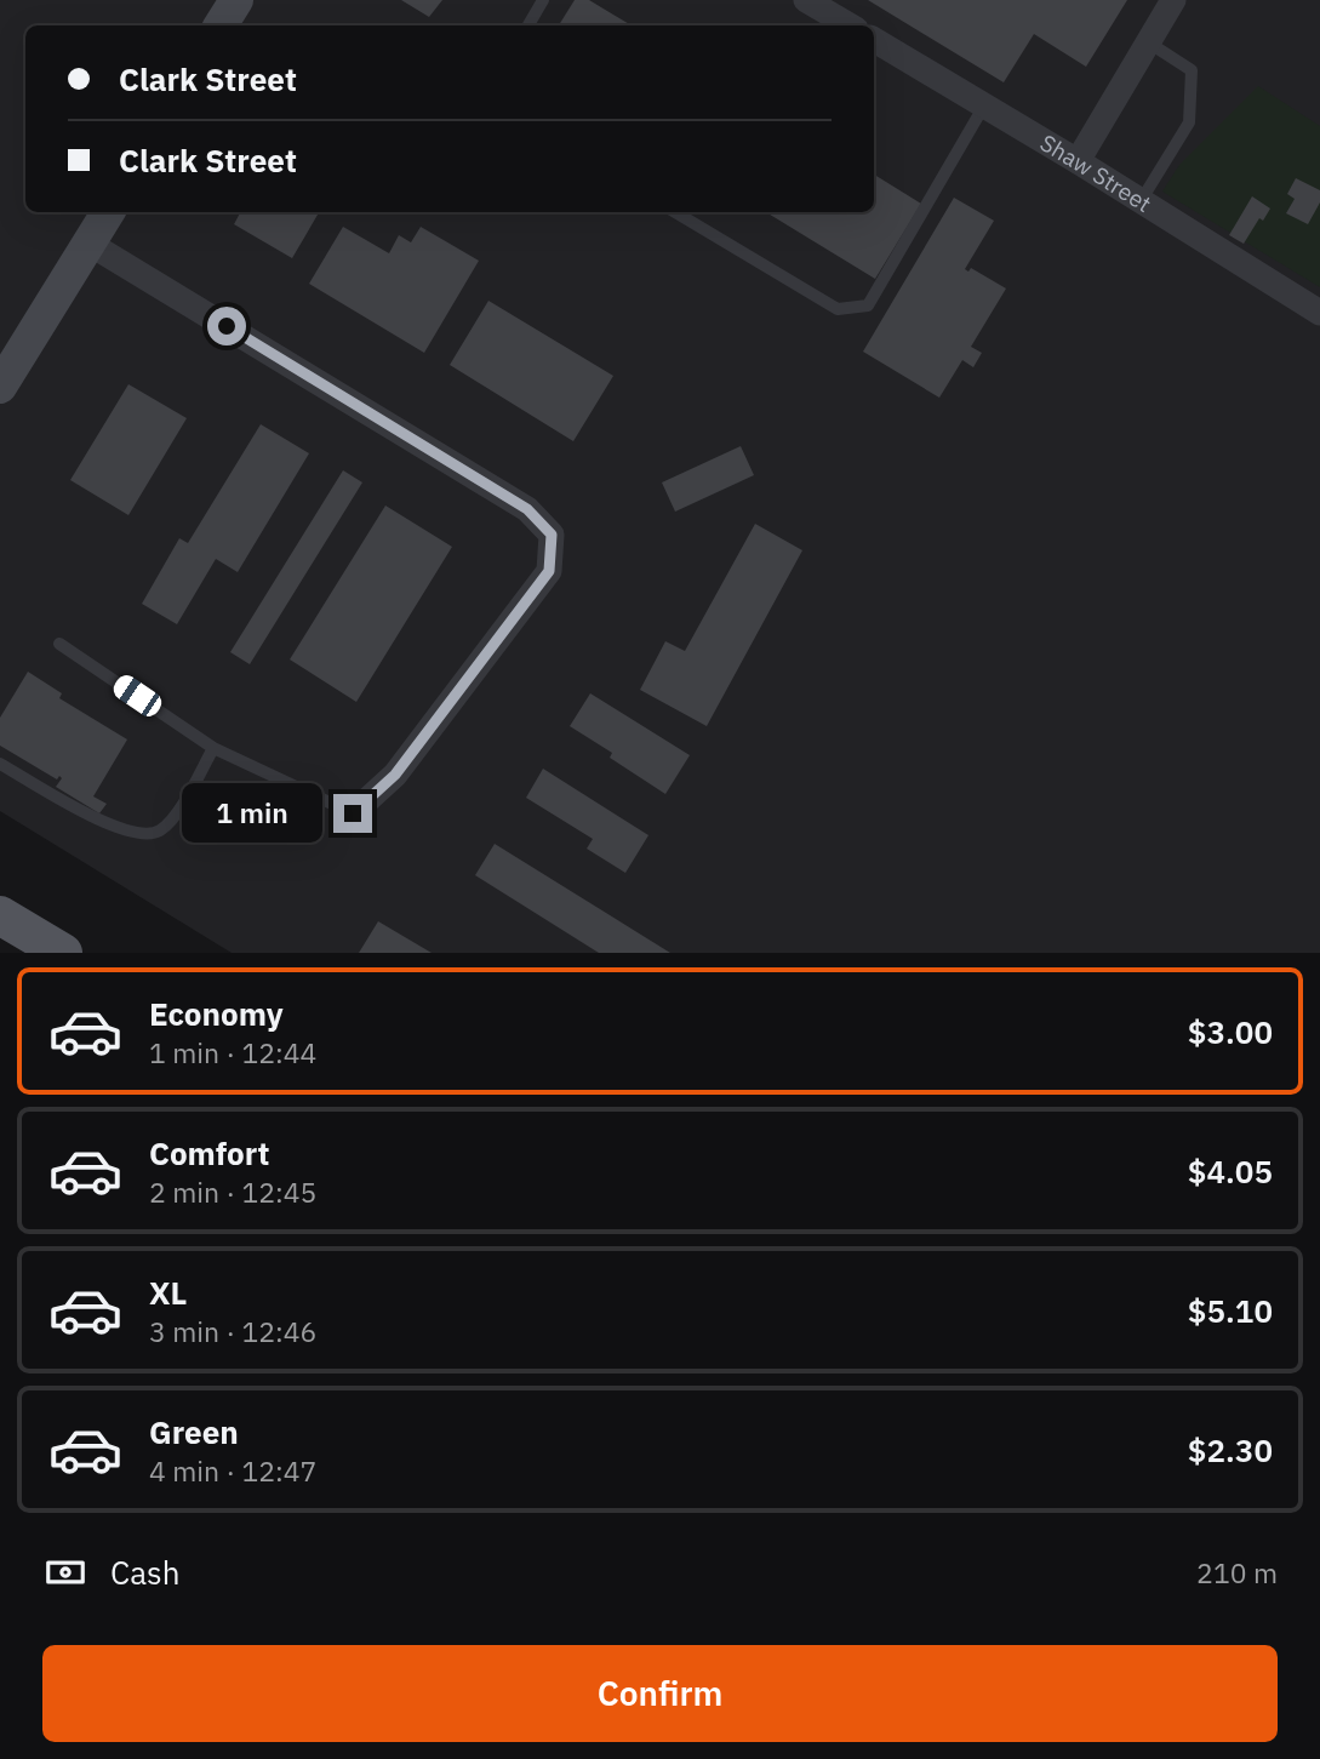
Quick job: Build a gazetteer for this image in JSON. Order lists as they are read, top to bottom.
{
  "streets": {
    "street": ["Shaw Street"]
  },
  "page": {
    "banner": ["Clark Street", "Clark Street"],
    "bubble": "1 min",
    "list": [
      {
        "name": "Economy",
        "note": "1 min · 12:44",
        "value": "$3.00"
      },
      {
        "name": "Comfort",
        "note": "2 min · 12:45",
        "value": "$4.05"
      },
      {
        "name": "XL",
        "note": "3 min · 12:46",
        "value": "$5.10"
      },
      {
        "name": "Green",
        "note": "4 min · 12:47",
        "value": "$2.30"
      }
    ],
    "pay": ["Cash", "210 m"],
    "buttons": "Confirm"
  }
}
